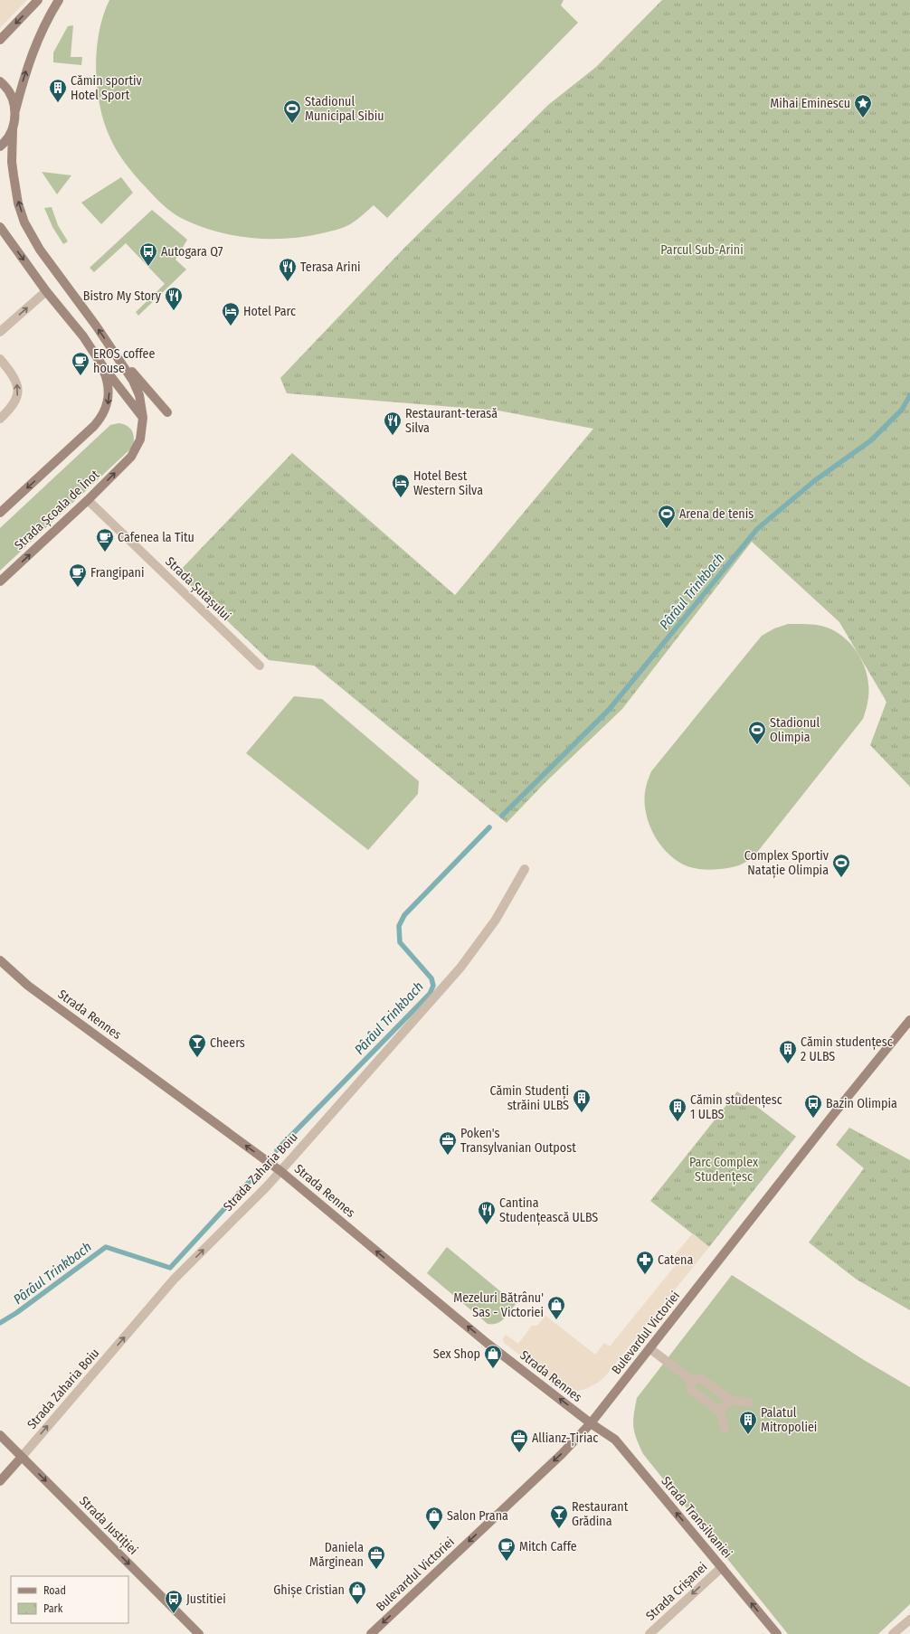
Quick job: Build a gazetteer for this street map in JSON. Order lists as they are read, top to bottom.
{
  "streets": {
    "street": [
      "Strada Școala de Înot",
      "Strada Șutașului",
      "Strada Rennes",
      "Strada Zaharia Boiu",
      "Bulevardul Victoriei",
      "Strada Transilvaniei",
      "Strada Justiției",
      "Strada Crișanei"
    ]
  },
  "crossings": [
    ["Strada Școala de Înot", "Strada Șutașului"],
    ["Strada Rennes", "Strada Zaharia Boiu"],
    ["Strada Rennes", "Bulevardul Victoriei"],
    ["Strada Rennes", "Strada Transilvaniei"],
    ["Strada Zaharia Boiu", "Strada Justiției"],
    ["Bulevardul Victoriei", "Strada Transilvaniei"],
    ["Strada Transilvaniei", "Strada Crișanei"]
  ],
  "one_way": [
    "Strada Rennes",
    "Strada Zaharia Boiu",
    "Bulevardul Victoriei",
    "Strada Transilvaniei",
    "Strada Justiției",
    "Strada Crișanei"
  ],
  "water": ["Pârâul Trinkbach"],
  "parks": ["Parcul Sub-Arini", "Parc Complex Studențesc"],
  "places": {
    "building": [
      "Cămin sportiv Hotel Sport",
      "Cămin studențesc 2 ULBS",
      "Cămin Studenți străini ULBS",
      "Cămin studențesc 1 ULBS",
      "Palatul Mitropoliei"
    ],
    "place": ["Mihai Eminescu"],
    "sports": [
      "Stadionul Municipal Sibiu",
      "Arena de tenis",
      "Stadionul Olimpia",
      "Complex Sportiv Natație Olimpia"
    ],
    "bus stop": ["Autogara Q7", "Bazin Olimpia", "Justitiei"],
    "restaurant": [
      "Terasa Arini",
      "Bistro My Story",
      "Restaurant-terasă Silva",
      "Cantina Studențească ULBS"
    ],
    "hotel": ["Hotel Parc", "Hotel Best Western Silva"],
    "cafe": [
      "EROS coffee house",
      "Cafenea la Titu",
      "Frangipani",
      "Mitch Caffe"
    ],
    "bar": ["Cheers", "Restaurant Grădina"],
    "office": ["Poken's Transylvanian Outpost", "Allianz-Țiriac", "Daniela Mărginean"],
    "pharmacy": ["Catena"],
    "shop": [
      "Mezeluri Bătrânu' Sas - Victoriei",
      "Sex Shop",
      "Salon Prana",
      "Ghișe Cristian"
    ]
  },
  "legend": ["Road", "Park"]
}
